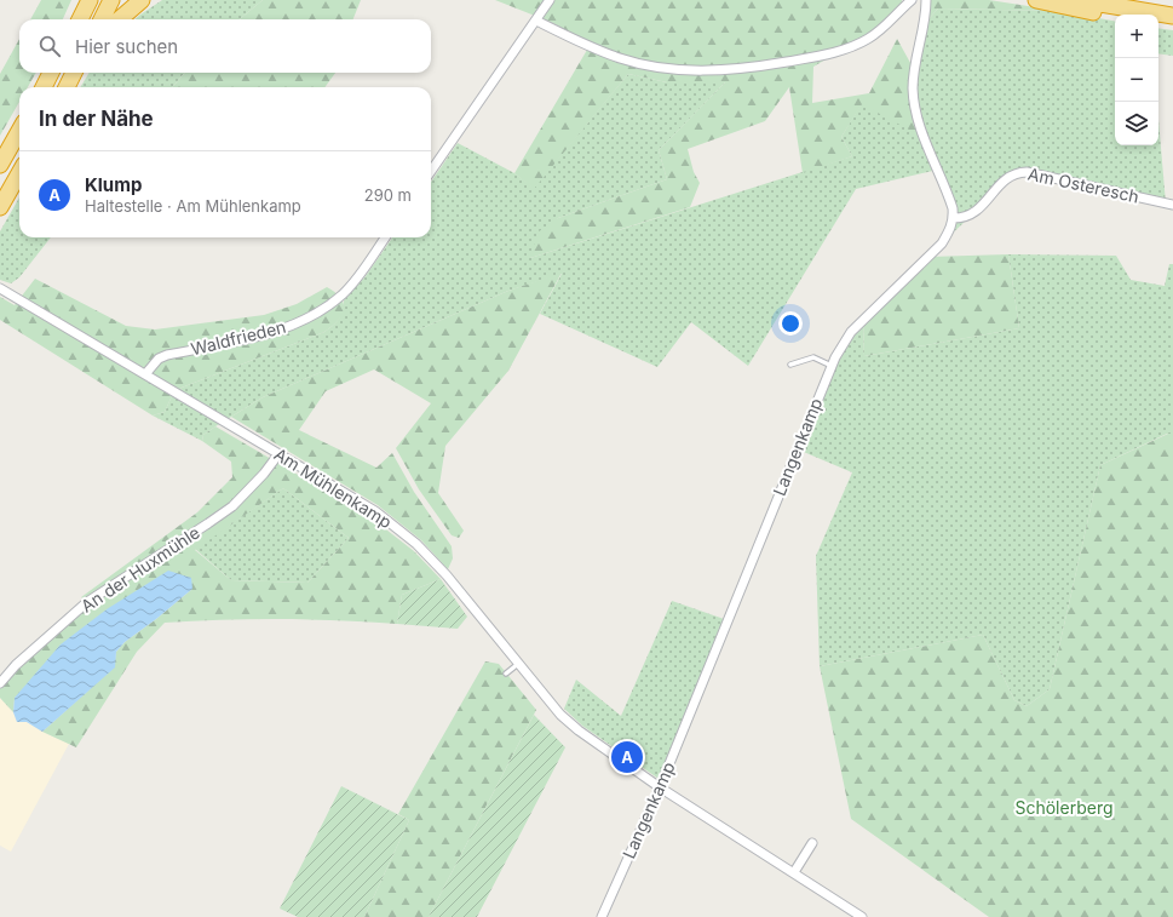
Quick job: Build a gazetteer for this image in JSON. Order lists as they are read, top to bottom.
{
  "streets": {
    "street": [
      "Am Osteresch",
      "Waldfrieden",
      "Langenkamp",
      "Am Mühlenkamp",
      "An der Huxmühle"
    ]
  },
  "crossings": [
    ["Am Osteresch", "Langenkamp"],
    ["Waldfrieden", "Am Mühlenkamp"],
    ["Langenkamp", "Am Mühlenkamp"],
    ["Am Mühlenkamp", "An der Huxmühle"]
  ],
  "parks": ["Schölerberg"],
  "page": {
    "map_buttons": ["+", "−"],
    "search": "Hier suchen",
    "heading": "In der Nähe",
    "list": [
      {
        "mark": "A",
        "name": "Klump",
        "note": "Haltestelle · Am Mühlenkamp",
        "value": "290 m"
      }
    ],
    "pins": "A"
  }
}
